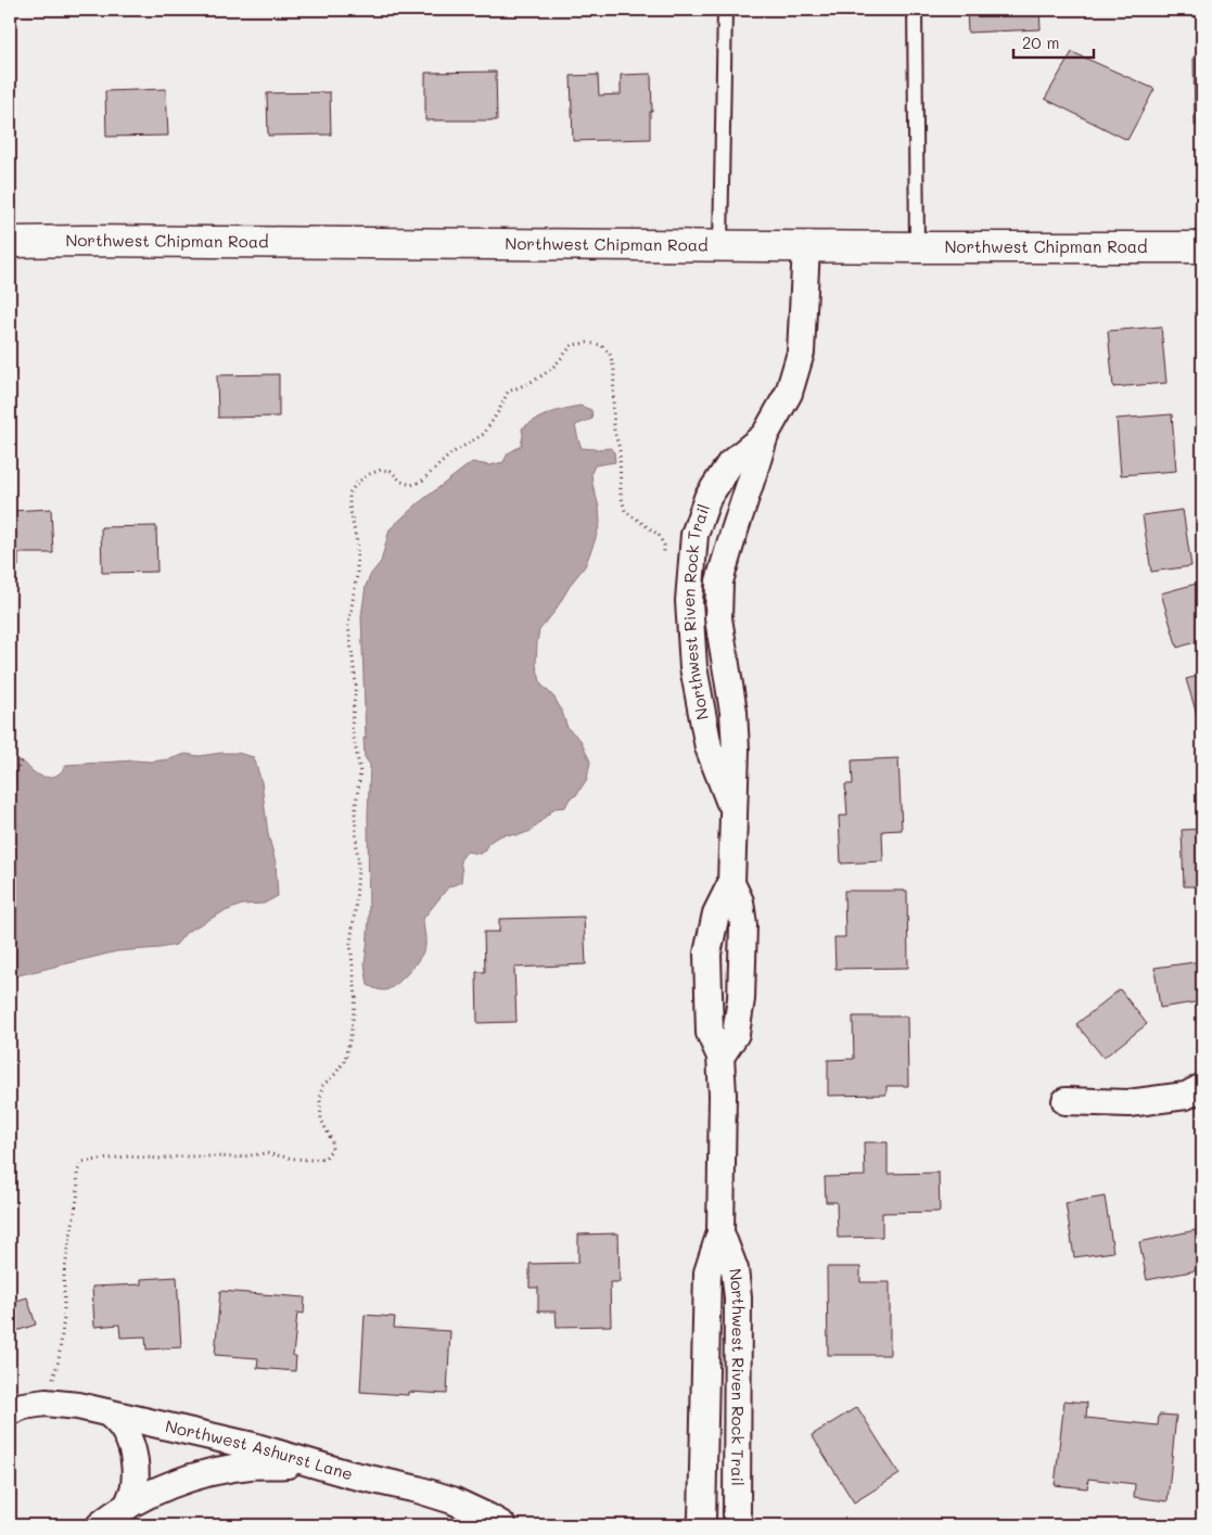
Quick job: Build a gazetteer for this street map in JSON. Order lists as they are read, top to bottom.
{
  "streets": {
    "main road": ["Northwest Chipman Road"],
    "street": ["Northwest Riven Rock Trail", "Northwest Ashurst Lane"]
  },
  "crossings": [
    ["Northwest Chipman Road", "Northwest Riven Rock Trail"]
  ],
  "scale_bar": "20 m"
}
